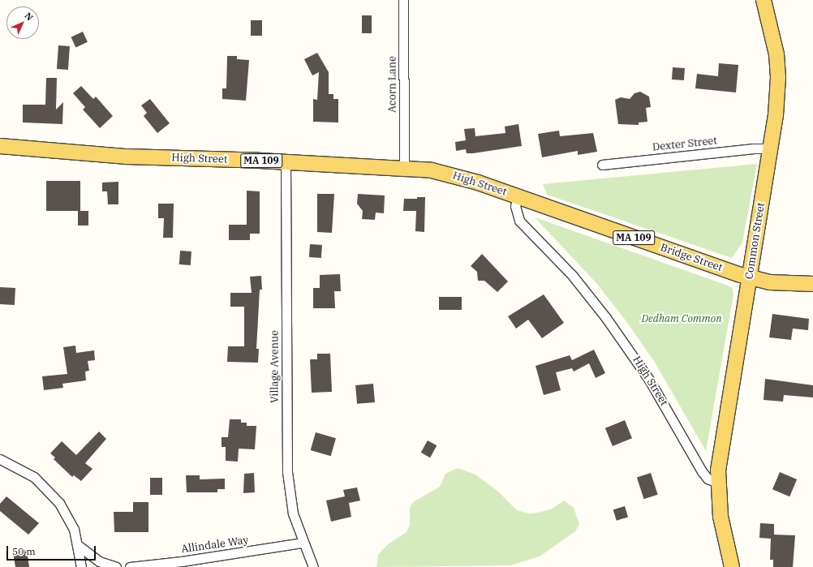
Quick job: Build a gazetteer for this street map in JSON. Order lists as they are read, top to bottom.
{
  "streets": {
    "main road": [
      "High Street",
      "MA 109",
      "Common Street",
      "Bridge Street"
    ],
    "street": [
      "Acorn Lane",
      "Dexter Street",
      "Village Avenue",
      "Allindale Way"
    ]
  },
  "crossings": [
    ["Acorn Lane", "High Street"],
    ["Dexter Street", "Common Street"],
    ["High Street", "Common Street"],
    ["High Street", "Bridge Street"],
    ["High Street", "Village Avenue"],
    ["Common Street", "Bridge Street"],
    ["Village Avenue", "Allindale Way"]
  ],
  "parks": ["Dedham Common"],
  "scale_bar": "50 m",
  "north": "top right"
}
